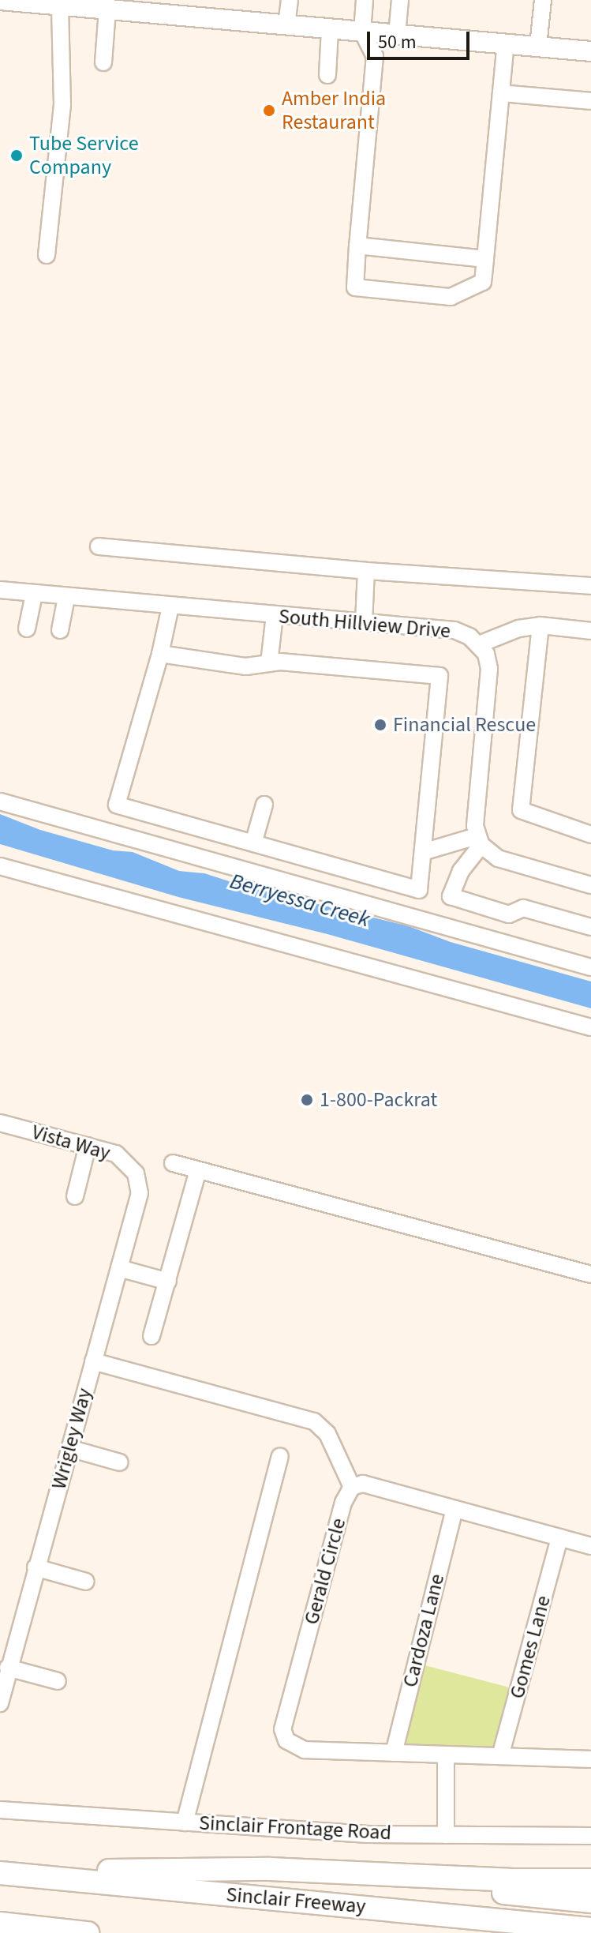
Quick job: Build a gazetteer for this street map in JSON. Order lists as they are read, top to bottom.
{
  "streets": {
    "highway": ["Sinclair Freeway"],
    "street": [
      "South Hillview Drive",
      "Vista Way",
      "Wrigley Way",
      "Gerald Circle",
      "Cardoza Lane",
      "Gomes Lane",
      "Sinclair Frontage Road"
    ]
  },
  "crossings": [
    ["Vista Way", "Wrigley Way"],
    ["Gerald Circle", "Cardoza Lane"],
    ["Gerald Circle", "Gomes Lane"]
  ],
  "water": ["Berryessa Creek"],
  "places": [
    "Amber India Restaurant",
    "Tube Service Company",
    "Financial Rescue",
    "1-800-Packrat"
  ],
  "scale_bar": "50 m"
}
